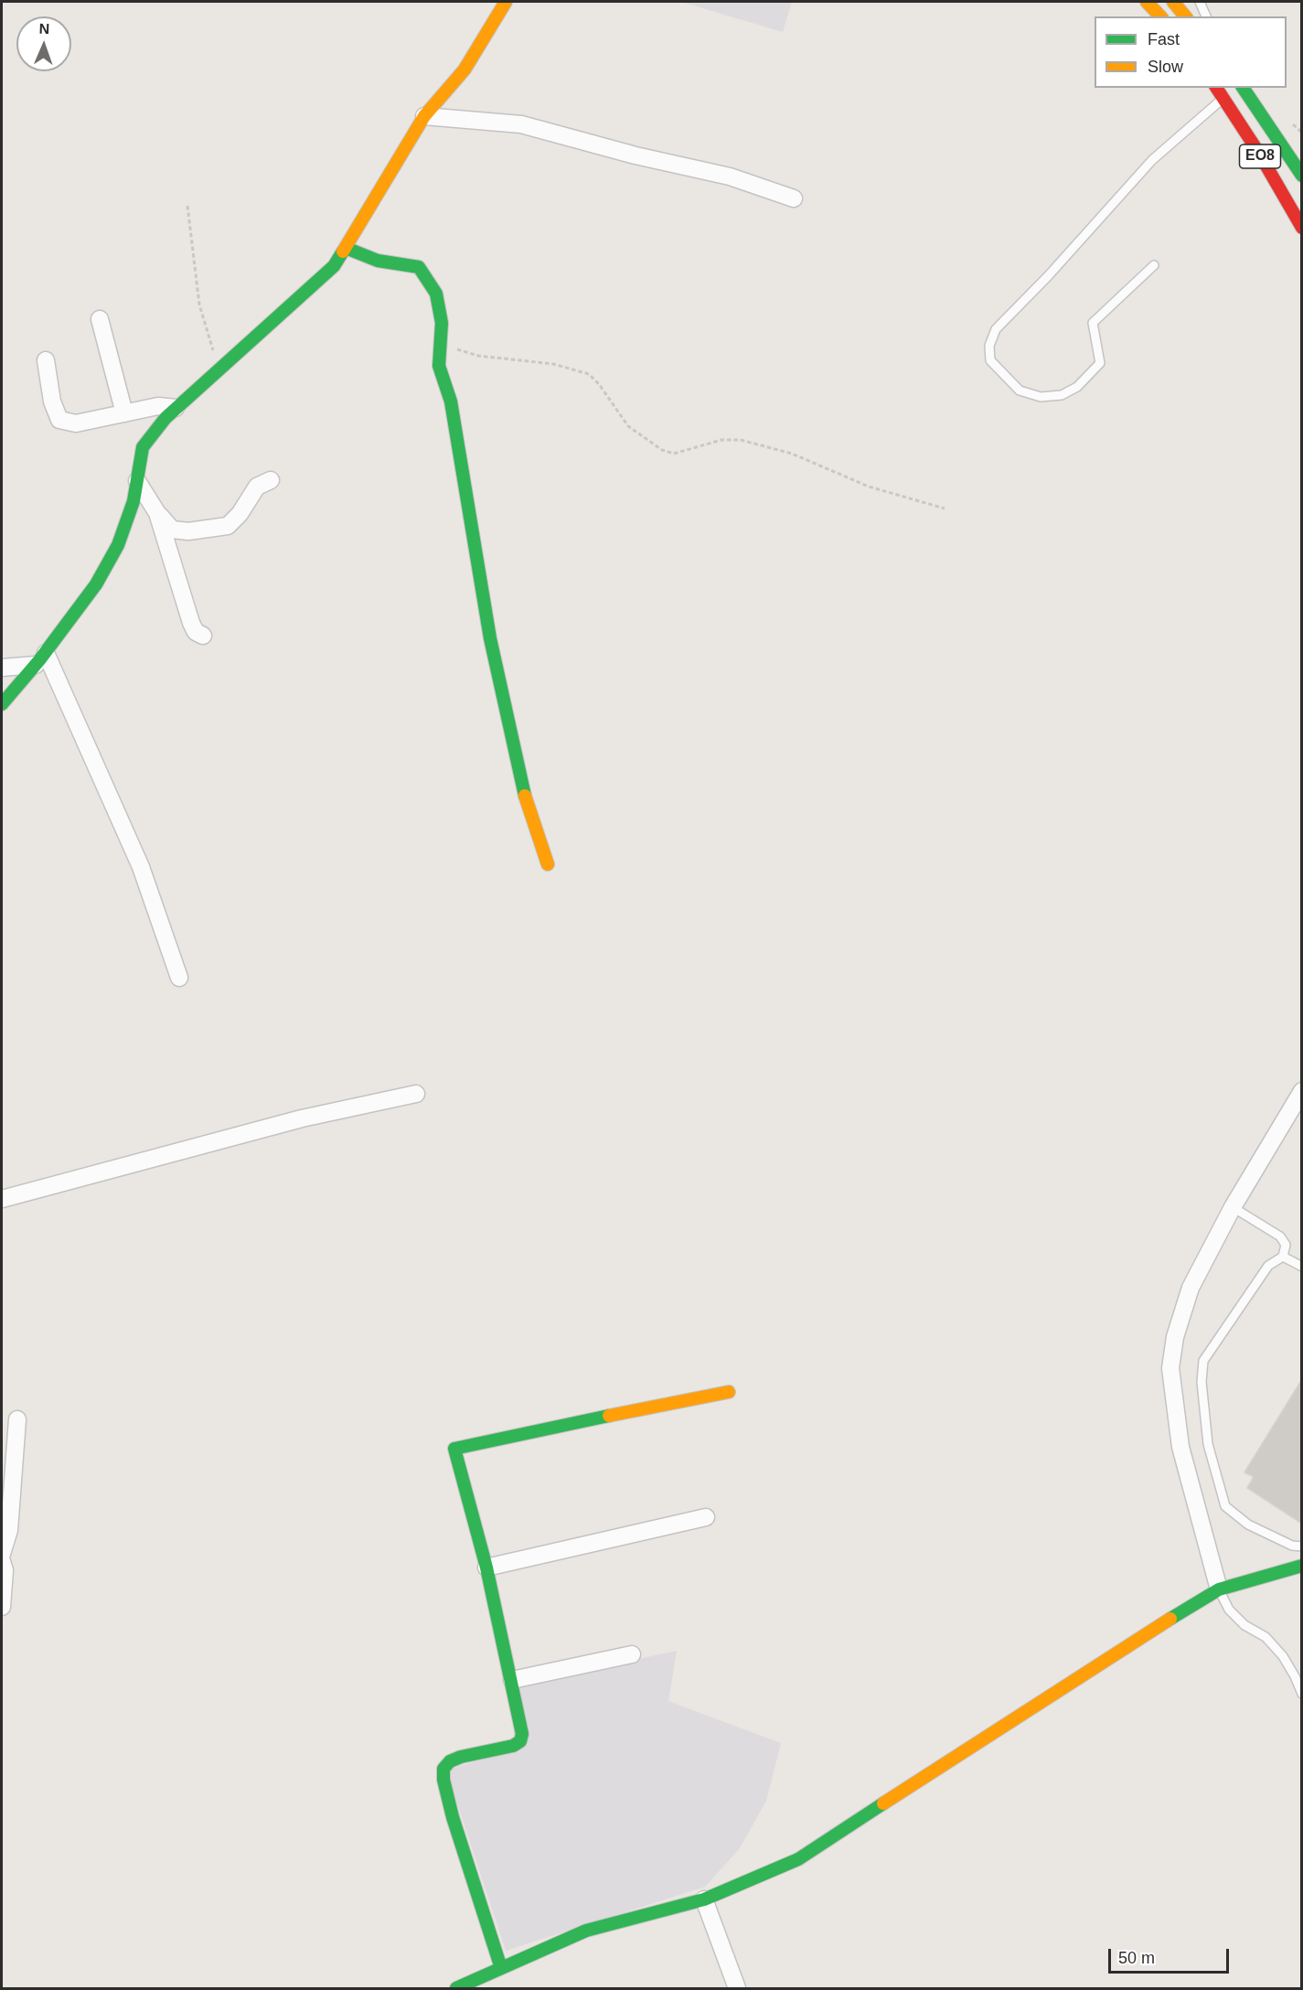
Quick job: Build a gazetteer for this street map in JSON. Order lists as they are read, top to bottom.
{
  "streets": {
    "street": ["ΕΟ8"]
  },
  "legend": ["Fast", "Slow"],
  "scale_bar": "50 m",
  "north": "top"
}
